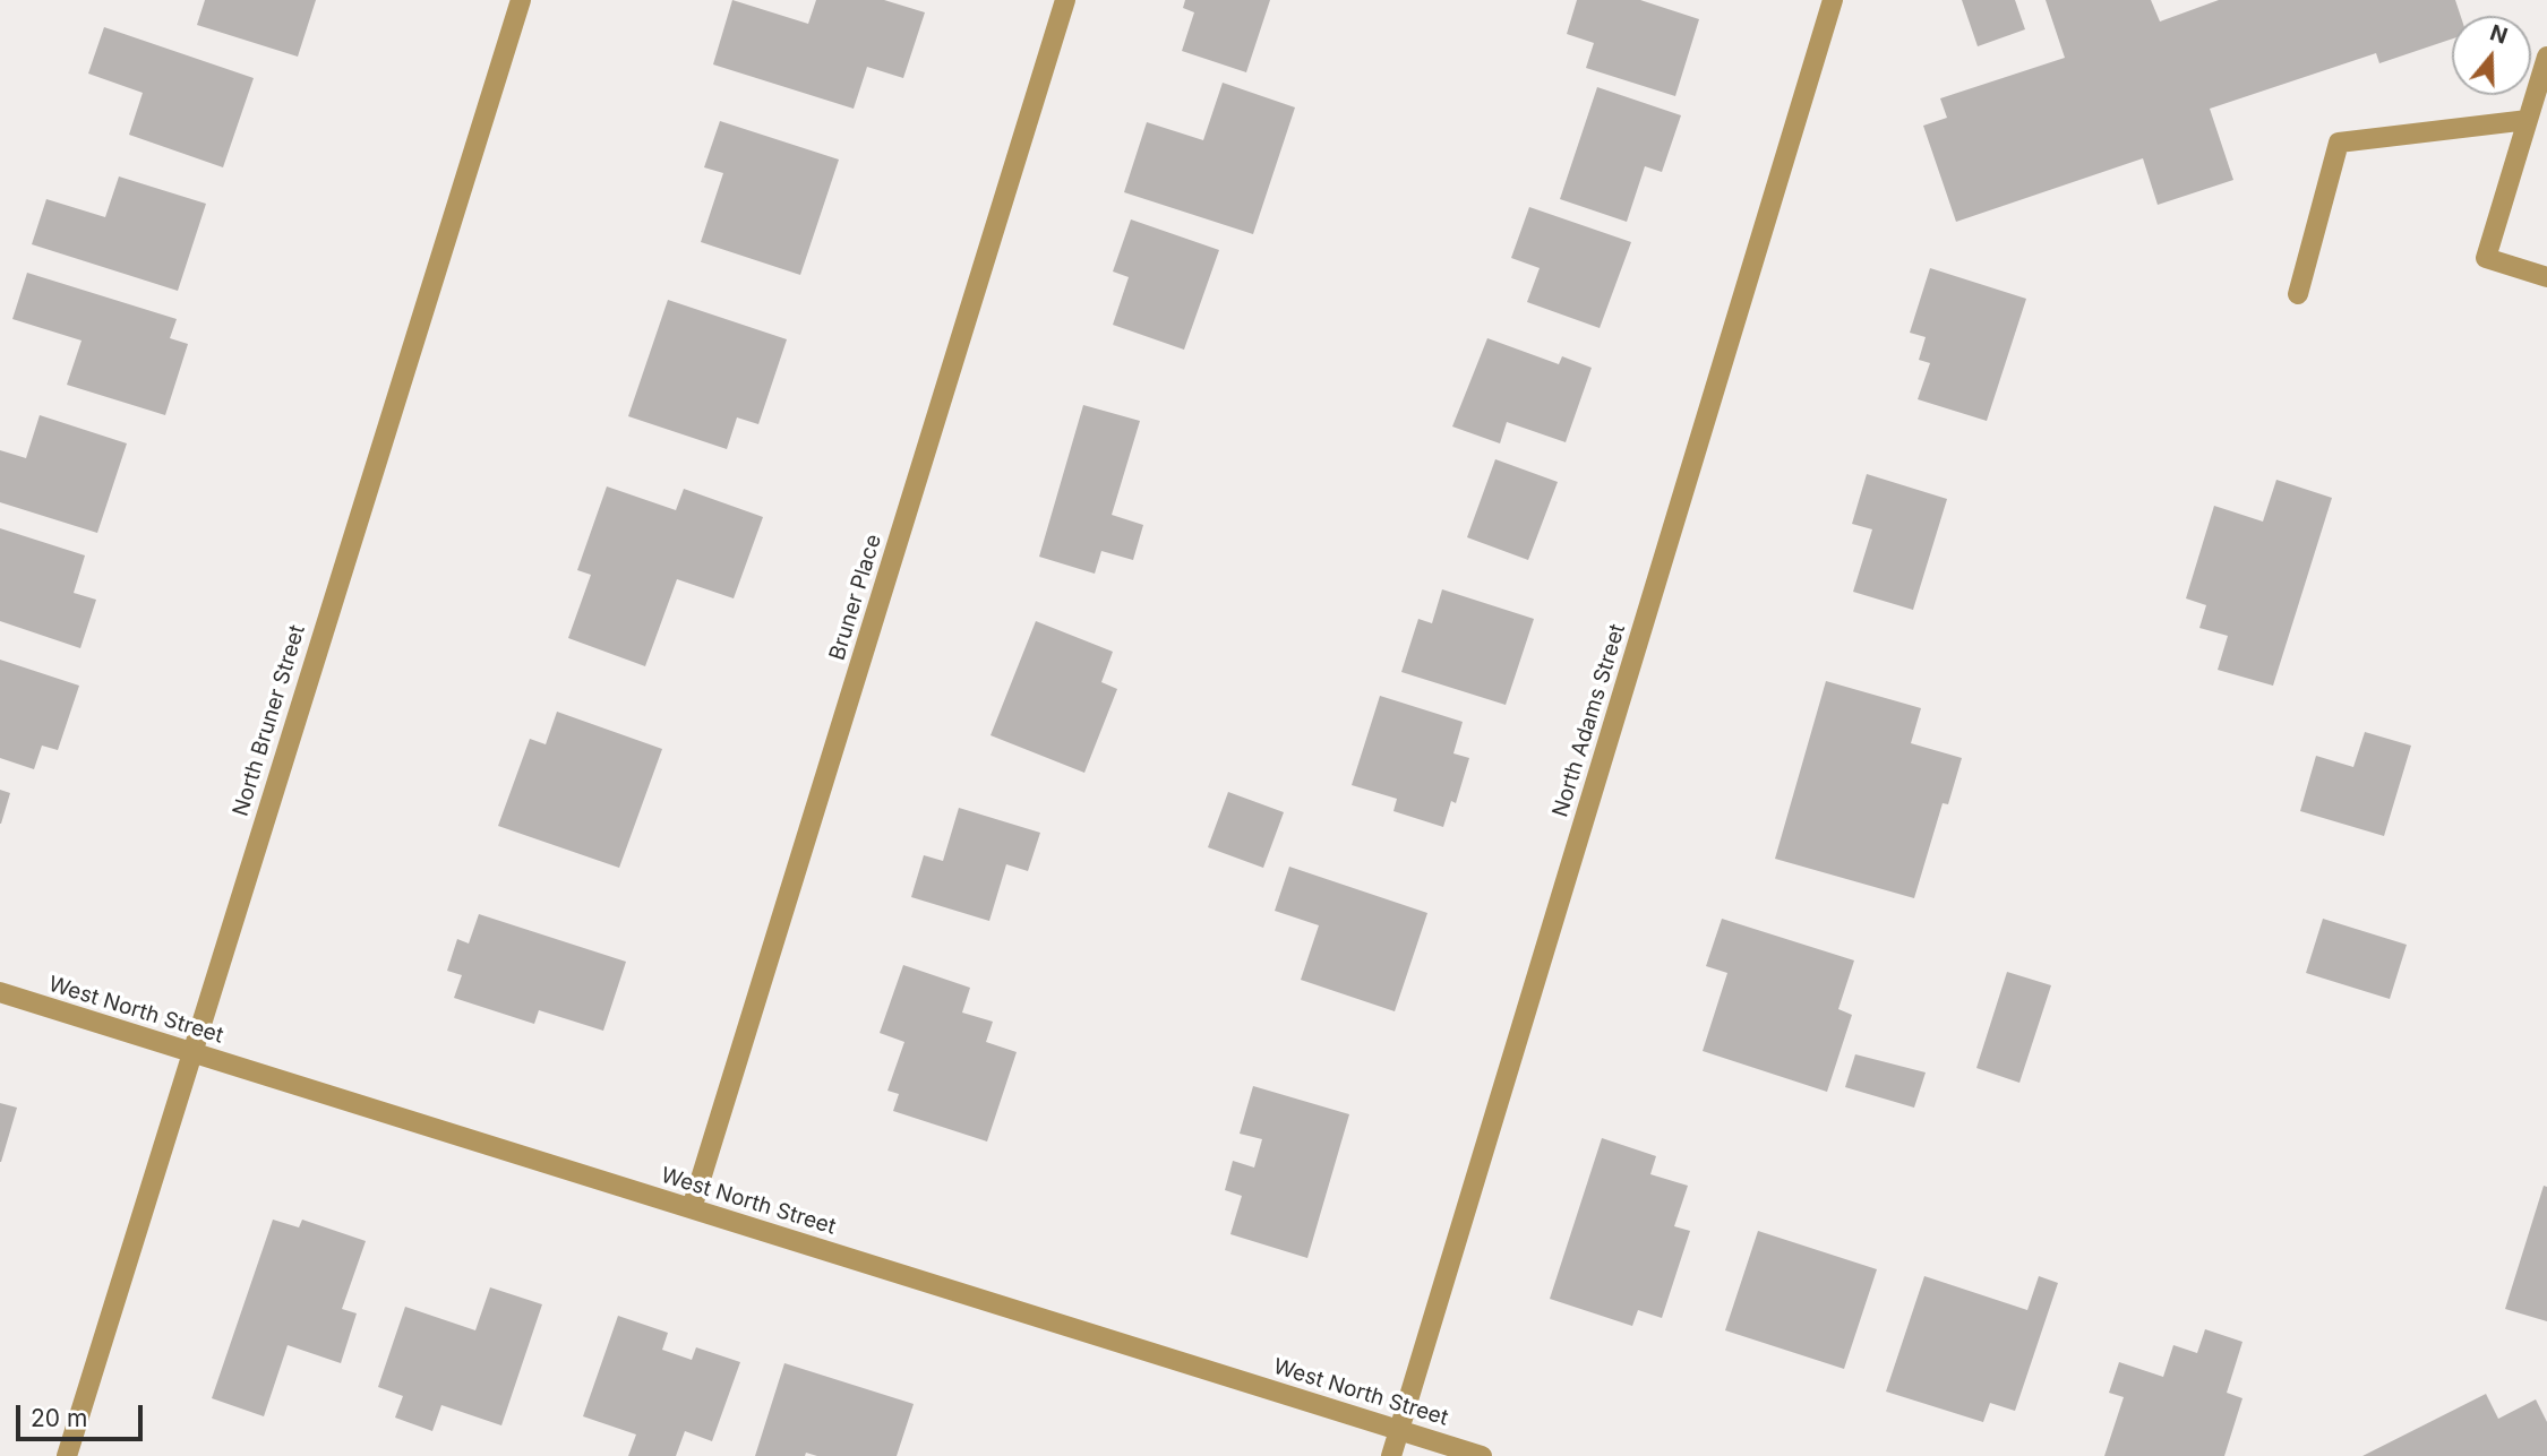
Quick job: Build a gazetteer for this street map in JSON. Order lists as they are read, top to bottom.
{
  "streets": {
    "street": [
      "Bruner Place",
      "North Bruner Street",
      "North Adams Street",
      "West North Street"
    ]
  },
  "crossings": [
    ["Bruner Place", "West North Street"],
    ["North Bruner Street", "West North Street"],
    ["North Adams Street", "West North Street"]
  ],
  "scale_bar": "20 m",
  "north": "top"
}
